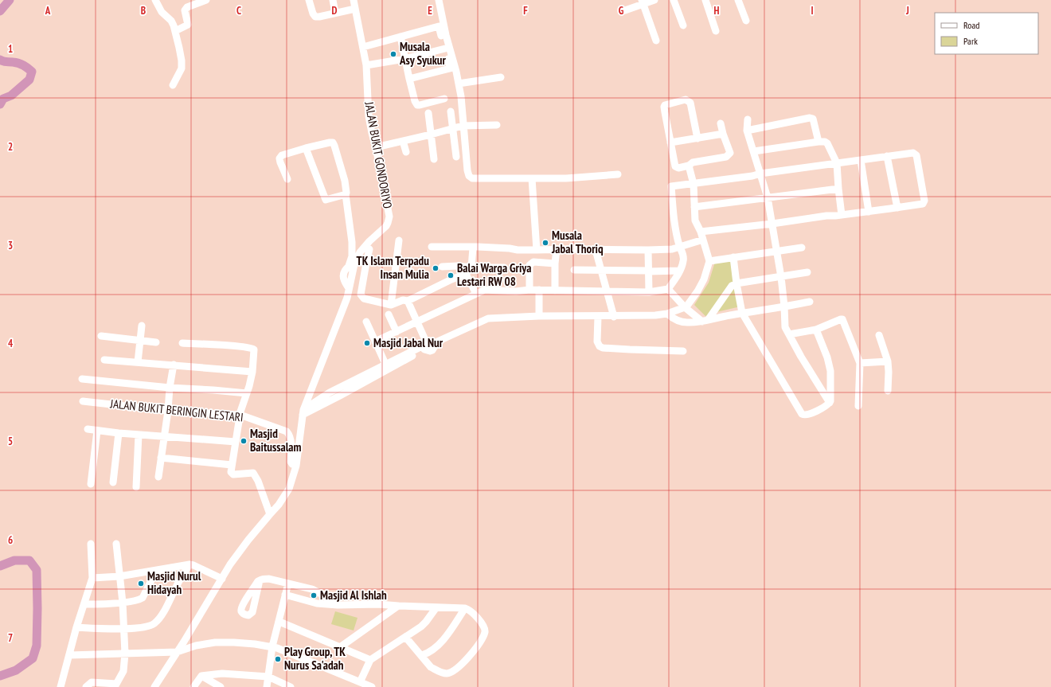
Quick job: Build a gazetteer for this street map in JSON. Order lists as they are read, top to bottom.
{
  "streets": {
    "street": ["JALAN BUKIT GONDORIYO", "JALAN BUKIT BERINGIN LESTARI"]
  },
  "crossings": [
    ["JALAN BUKIT GONDORIYO", "JALAN BUKIT BERINGIN LESTARI"]
  ],
  "places": [
    "Musala Asy Syukur",
    "Musala Jabal Thoriq",
    "TK Islam Terpadu Insan Mulia",
    "Balai Warga Griya Lestari RW 08",
    "Masjid Jabal Nur",
    "Masjid Baitussalam",
    "Masjid Nurul Hidayah",
    "Masjid Al Ishlah",
    "Play Group, TK Nurus Sa'adah"
  ],
  "legend": ["Road", "Park"],
  "grid": {
    "columns": [
      "A",
      "B",
      "C",
      "D",
      "E",
      "F",
      "G",
      "H",
      "I",
      "J"
    ],
    "rows": [
      "1",
      "2",
      "3",
      "4",
      "5",
      "6",
      "7"
    ]
  }
}
